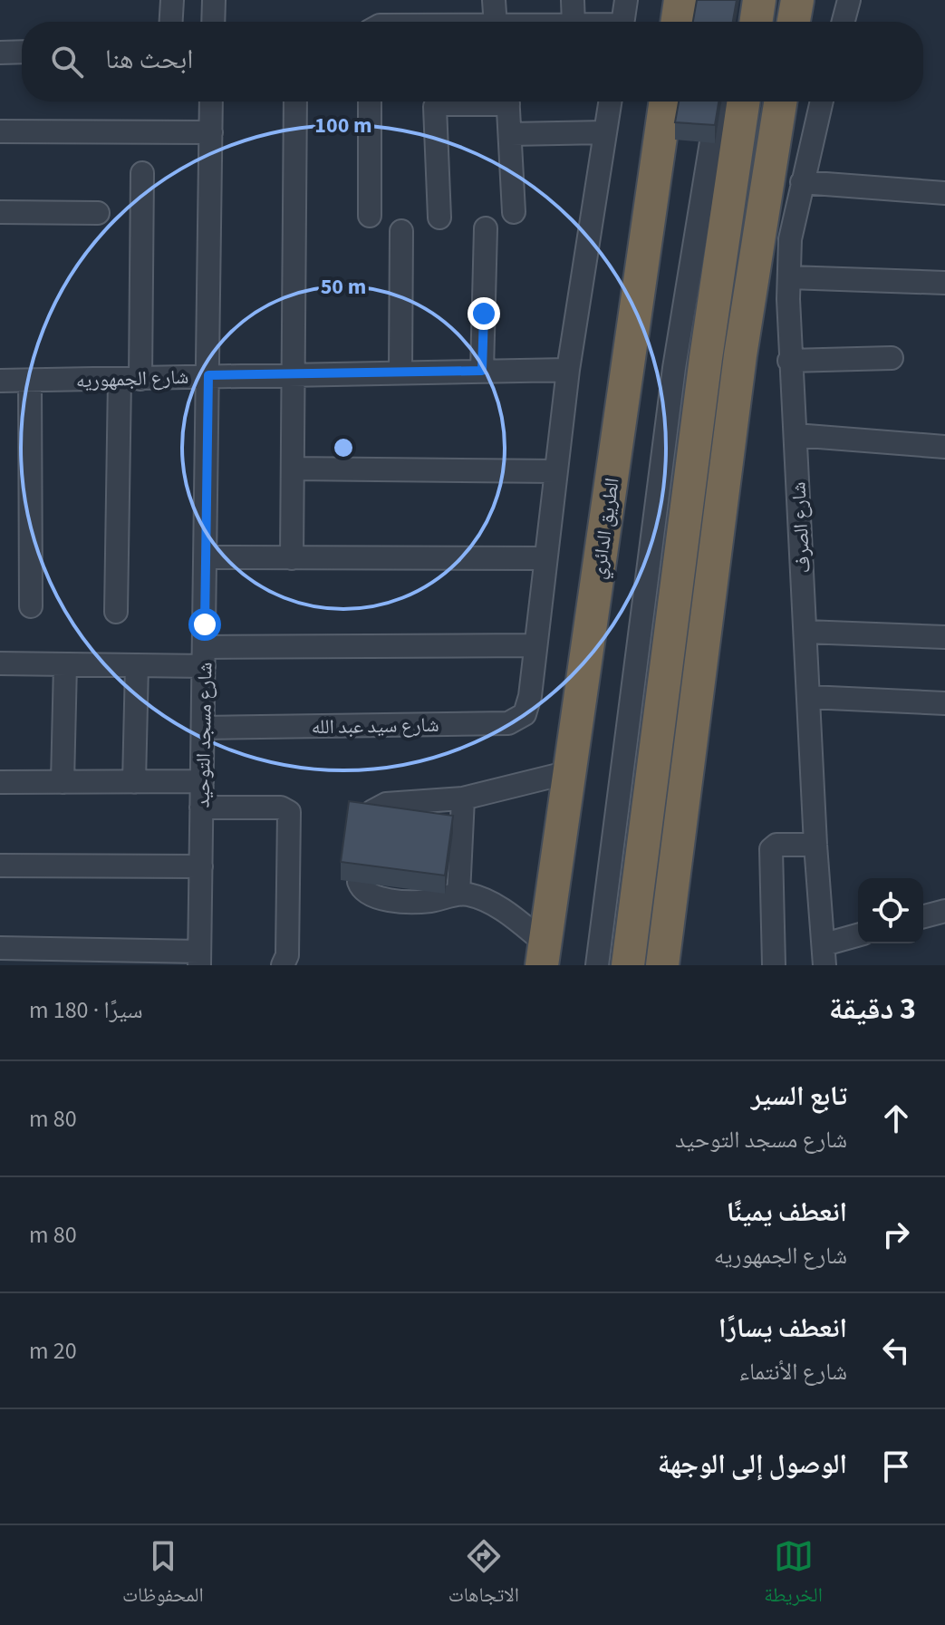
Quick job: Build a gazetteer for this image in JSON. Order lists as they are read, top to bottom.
{
  "streets": {
    "highway": ["الطريق الدائري"],
    "street": [
      "شارع الجمهوريه",
      "شارع الصرف",
      "شارع سيد عبد الله",
      "شارع مسجد التوحيد"
    ]
  },
  "crossings": [
    ["شارع الجمهوريه", "شارع مسجد التوحيد"],
    ["شارع سيد عبد الله", "شارع مسجد التوحيد"]
  ],
  "page": {
    "search": "ابحث هنا",
    "heading": ["3 دقيقة", "سيرًا · 180 m"],
    "list": [
      ["تابع السير", "شارع مسجد التوحيد", "80 m"],
      ["انعطف يمينًا", "شارع الجمهوريه", "80 m"],
      ["انعطف يسارًا", "شارع الأنتماء", "20 m"],
      "الوصول إلى الوجهة"
    ],
    "nav": ["الخريطة", "الاتجاهات", "المحفوظات"]
  },
  "rings": ["100 m", "50 m"]
}
